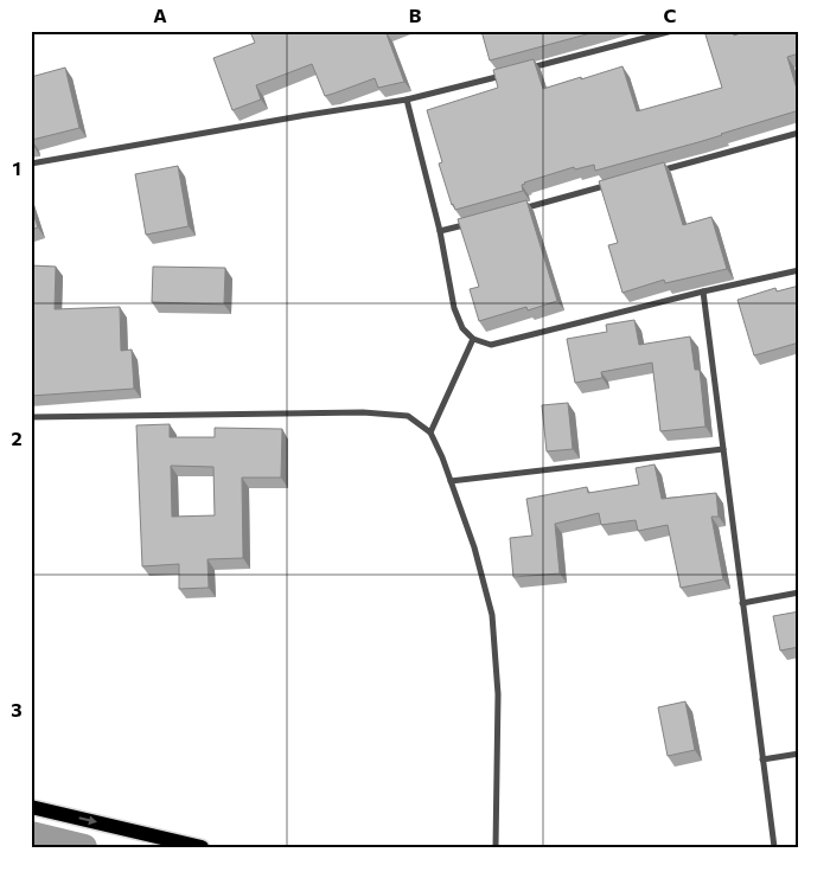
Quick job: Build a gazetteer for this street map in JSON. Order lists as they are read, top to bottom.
{
  "grid": {
    "columns": ["A", "B", "C"],
    "rows": ["1", "2", "3"]
  }
}
